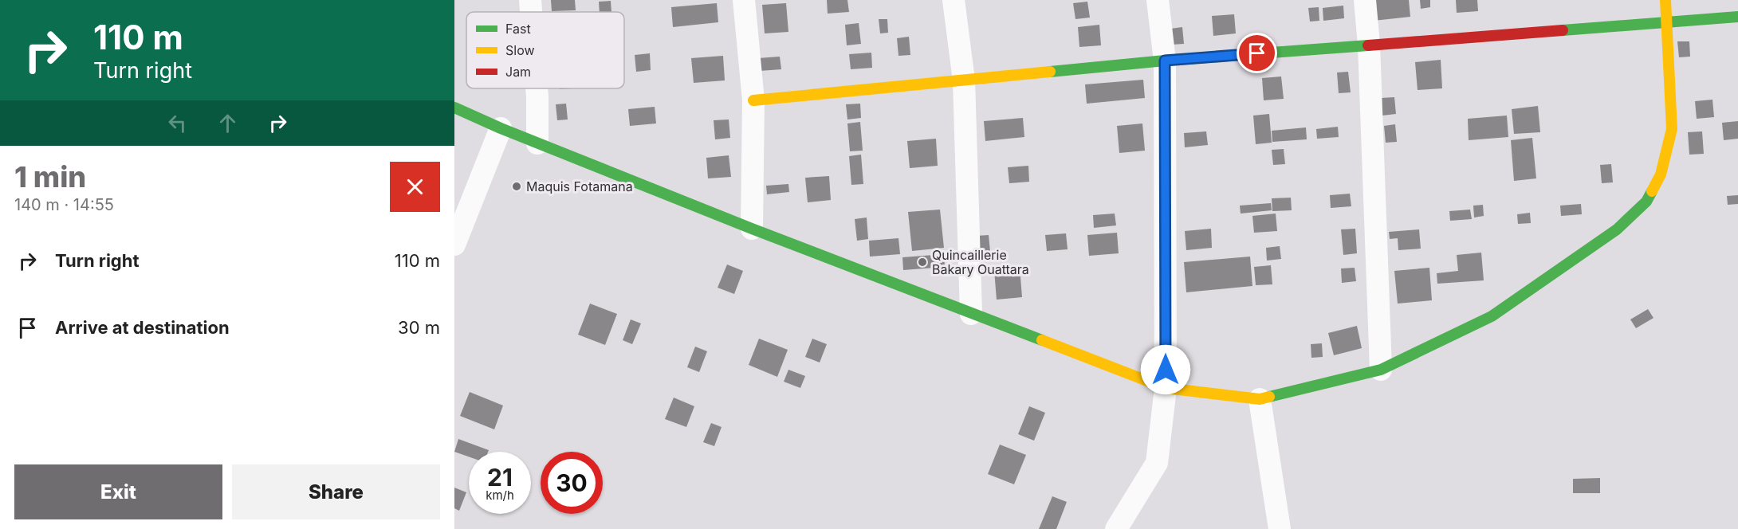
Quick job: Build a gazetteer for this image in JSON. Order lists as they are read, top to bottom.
{
  "places": ["Maquis Fotamana", "Quincaillerie Bakary Ouattara"],
  "legend": ["Fast", "Slow", "Jam"],
  "page": {
    "turn": ["110 m", "Turn right"],
    "heading": ["1 min", "140 m · 14:55"],
    "list": [
      {
        "name": "Turn right",
        "value": "110 m"
      },
      {
        "name": "Arrive at destination",
        "value": "30 m"
      }
    ],
    "speed": "21 km/h",
    "limit": "30",
    "buttons": ["Exit", "Share"]
  }
}
